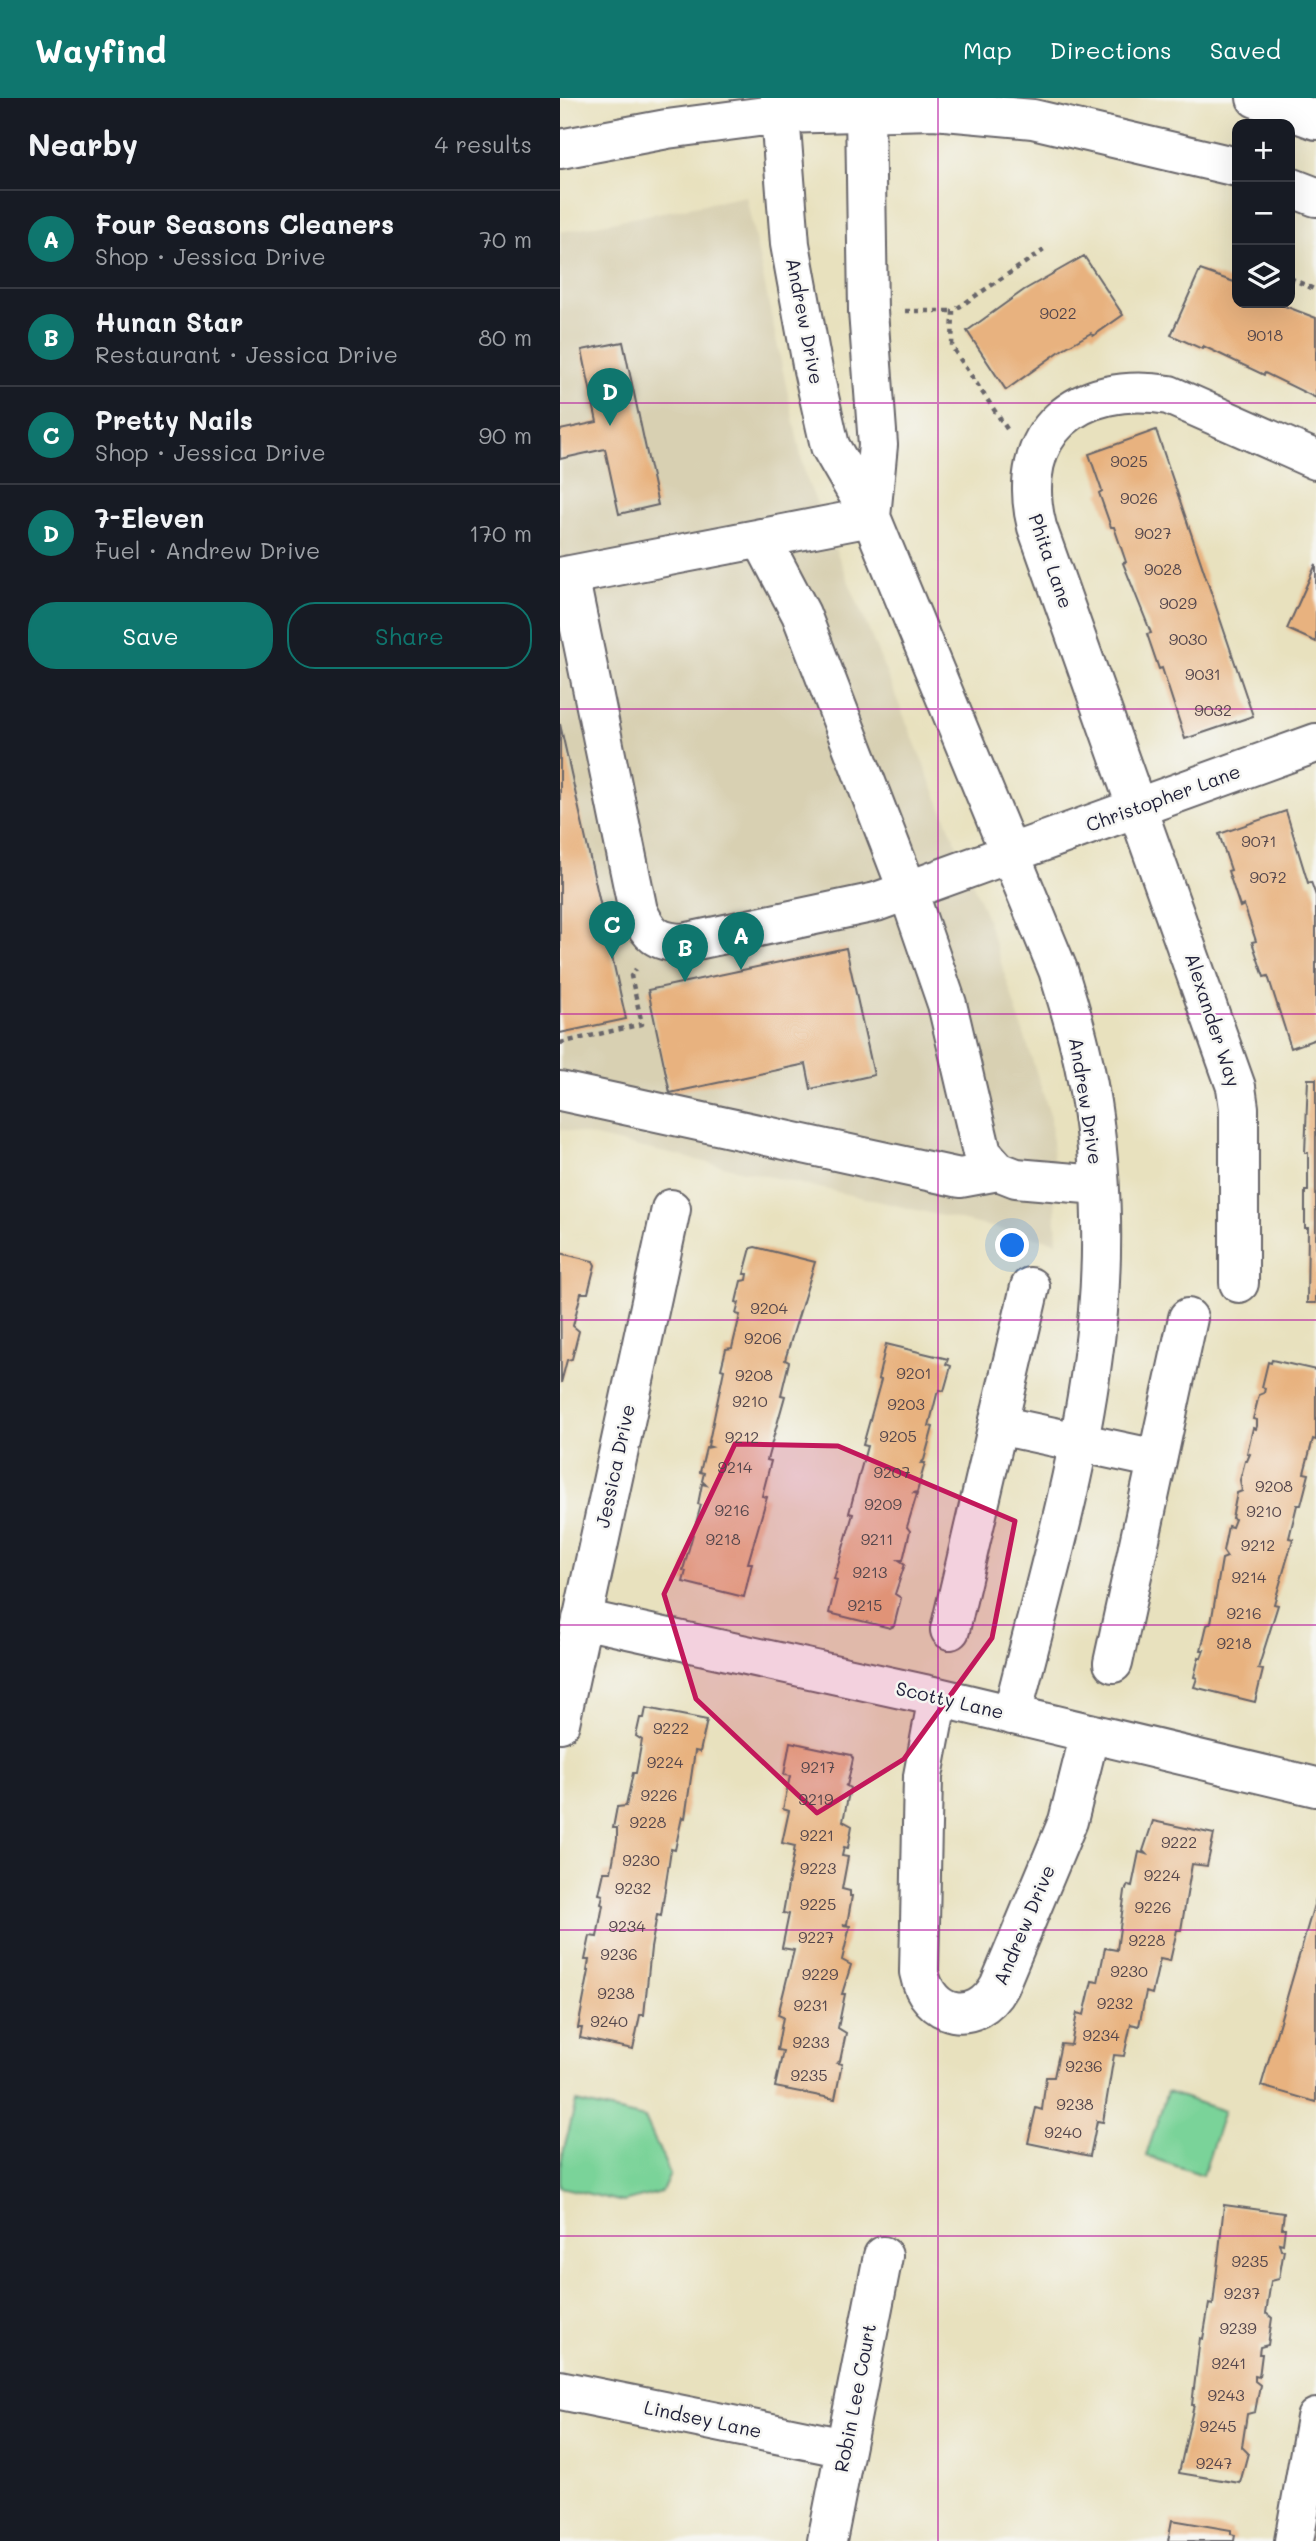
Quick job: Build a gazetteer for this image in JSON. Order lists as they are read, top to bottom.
{
  "streets": {
    "street": [
      "Andrew Drive",
      "Phita Lane",
      "Christopher Lane",
      "Alexander Way",
      "Jessica Drive",
      "Scotty Lane",
      "Robin Lee Court",
      "Lindsey Lane"
    ]
  },
  "crossings": [
    ["Andrew Drive", "Christopher Lane"],
    ["Andrew Drive", "Scotty Lane"],
    ["Phita Lane", "Christopher Lane"],
    ["Phita Lane", "Alexander Way"],
    ["Christopher Lane", "Alexander Way"],
    ["Jessica Drive", "Scotty Lane"],
    ["Robin Lee Court", "Lindsey Lane"]
  ],
  "house_numbers": [
    "9022",
    "9018",
    "9025",
    "9026",
    "9027",
    "9028",
    "9029",
    "9030",
    "9031",
    "9032",
    "9071",
    "9072",
    "9204",
    "9206",
    "9201",
    "9208",
    "9210",
    "9203",
    "9205",
    "9212",
    "9214",
    "9207",
    "9208",
    "9209",
    "9216",
    "9210",
    "9218",
    "9211",
    "9212",
    "9213",
    "9214",
    "9215",
    "9216",
    "9218",
    "9222",
    "9224",
    "9217",
    "9226",
    "9219",
    "9228",
    "9221",
    "9222",
    "9230",
    "9223",
    "9224",
    "9232",
    "9225",
    "9226",
    "9234",
    "9227",
    "9228",
    "9236",
    "9230",
    "9229",
    "9238",
    "9232",
    "9231",
    "9240",
    "9234",
    "9233",
    "9236",
    "9235",
    "9238",
    "9240",
    "9235",
    "9237",
    "9239",
    "9241",
    "9243",
    "9245",
    "9247"
  ],
  "page": {
    "header": "Wayfind",
    "nav": ["Map", "Directions", "Saved"],
    "heading": ["Nearby", "4 results"],
    "map_buttons": ["+", "−"],
    "list": [
      {
        "mark": "A",
        "name": "Four Seasons Cleaners",
        "note": "Shop · Jessica Drive",
        "value": "70 m"
      },
      {
        "mark": "B",
        "name": "Hunan Star",
        "note": "Restaurant · Jessica Drive",
        "value": "80 m"
      },
      {
        "mark": "C",
        "name": "Pretty Nails",
        "note": "Shop · Jessica Drive",
        "value": "90 m"
      },
      {
        "mark": "D",
        "name": "7-Eleven",
        "note": "Fuel · Andrew Drive",
        "value": "170 m"
      }
    ],
    "pins": [
      "D",
      "C",
      "A",
      "B"
    ],
    "buttons": ["Save", "Share"]
  }
}
